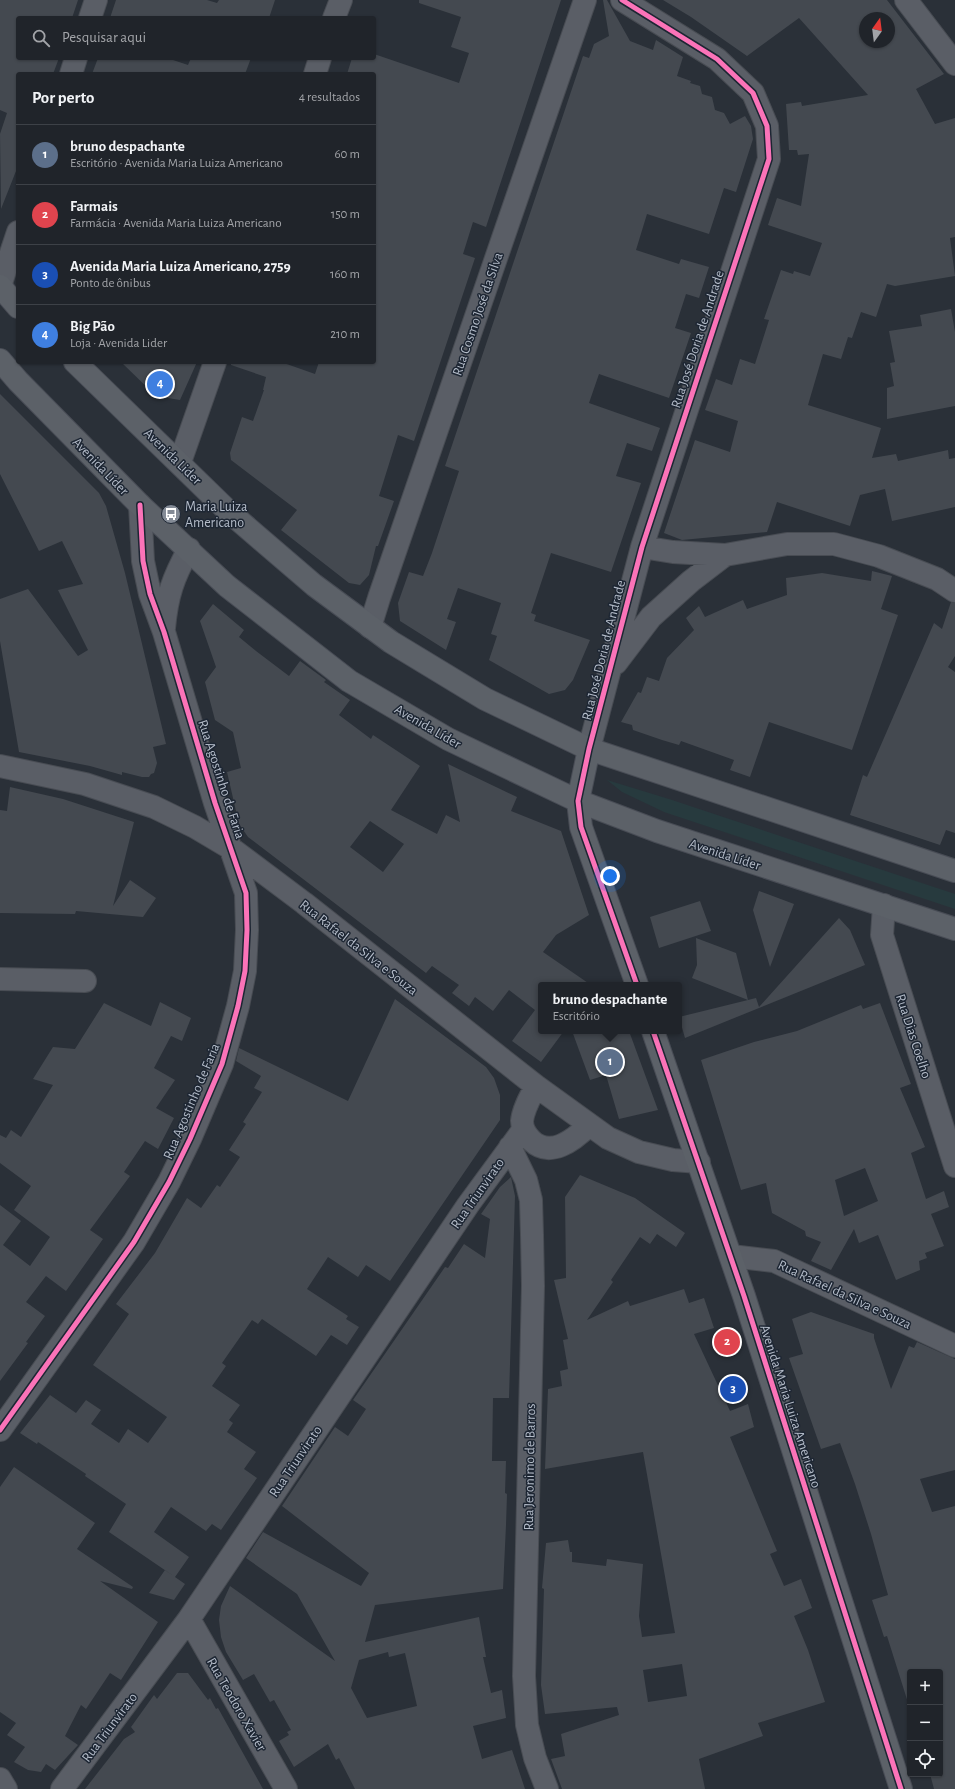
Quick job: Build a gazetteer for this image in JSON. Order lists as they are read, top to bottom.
{
  "streets": {
    "main road": ["Avenida Lider", "Avenida Líder", "Avenida Maria Luiza Americano"],
    "street": [
      "Rua Cosmo José da Silva",
      "Rua José Doria de Andrade",
      "Rua Agostinho de Faria",
      "Rua Rafael da Silva e Souza",
      "Rua Dias Coelho",
      "Rua Triunvirato",
      "Rua Jeronimo de Barros",
      "Rua Teodoro Xavier"
    ]
  },
  "crossings": [
    ["Rua Cosmo José da Silva", "Avenida Lider"],
    ["Avenida Líder", "Rua Agostinho de Faria"],
    ["Avenida Líder", "Rua Dias Coelho"],
    ["Rua Agostinho de Faria", "Rua Rafael da Silva e Souza"],
    ["Rua Rafael da Silva e Souza", "Avenida Maria Luiza Americano"],
    ["Rua Triunvirato", "Rua Jeronimo de Barros"],
    ["Rua Triunvirato", "Rua Teodoro Xavier"]
  ],
  "places": {
    "bus stop": ["Maria Luiza Americano"]
  },
  "north": "top",
  "page": {
    "search": "Pesquisar aqui",
    "heading": ["Por perto", "4 resultados"],
    "list": [
      {
        "mark": "1",
        "name": "bruno despachante",
        "note": "Escritório · Avenida Maria Luiza Americano",
        "value": "60 m"
      },
      {
        "mark": "2",
        "name": "Farmais",
        "note": "Farmácia · Avenida Maria Luiza Americano",
        "value": "150 m"
      },
      {
        "mark": "3",
        "name": "Avenida Maria Luiza Americano, 2759",
        "note": "Ponto de ônibus",
        "value": "160 m"
      },
      {
        "mark": "4",
        "name": "Big Pão",
        "note": "Loja · Avenida Lider",
        "value": "210 m"
      }
    ],
    "pins": [
      "4",
      "1",
      "2",
      "3"
    ],
    "popup": ["bruno despachante", "Escritório"],
    "map_buttons": ["+", "−"]
  }
}
